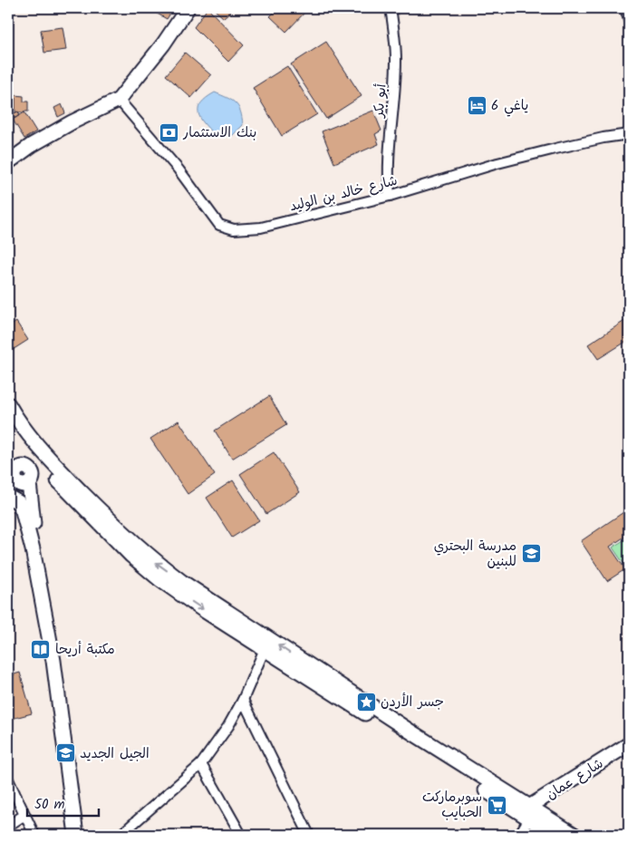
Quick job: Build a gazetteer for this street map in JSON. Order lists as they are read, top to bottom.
{
  "streets": {
    "main road": ["شارع عمان"],
    "street": ["أبو بكر", "شارع خالد بن الوليد"]
  },
  "crossings": [
    ["أبو بكر", "شارع خالد بن الوليد"]
  ],
  "places": {
    "hotel": ["ياغي 6"],
    "bank": ["بنك الاستثمار"],
    "school or university": ["مدرسة البحتري للبنين", "الجيل الجديد"],
    "library": ["مكتبة أريحا"],
    "place": ["جسر الأردن"],
    "supermarket": ["سوبرماركت الحبايب"]
  },
  "scale_bar": "50 m"
}
